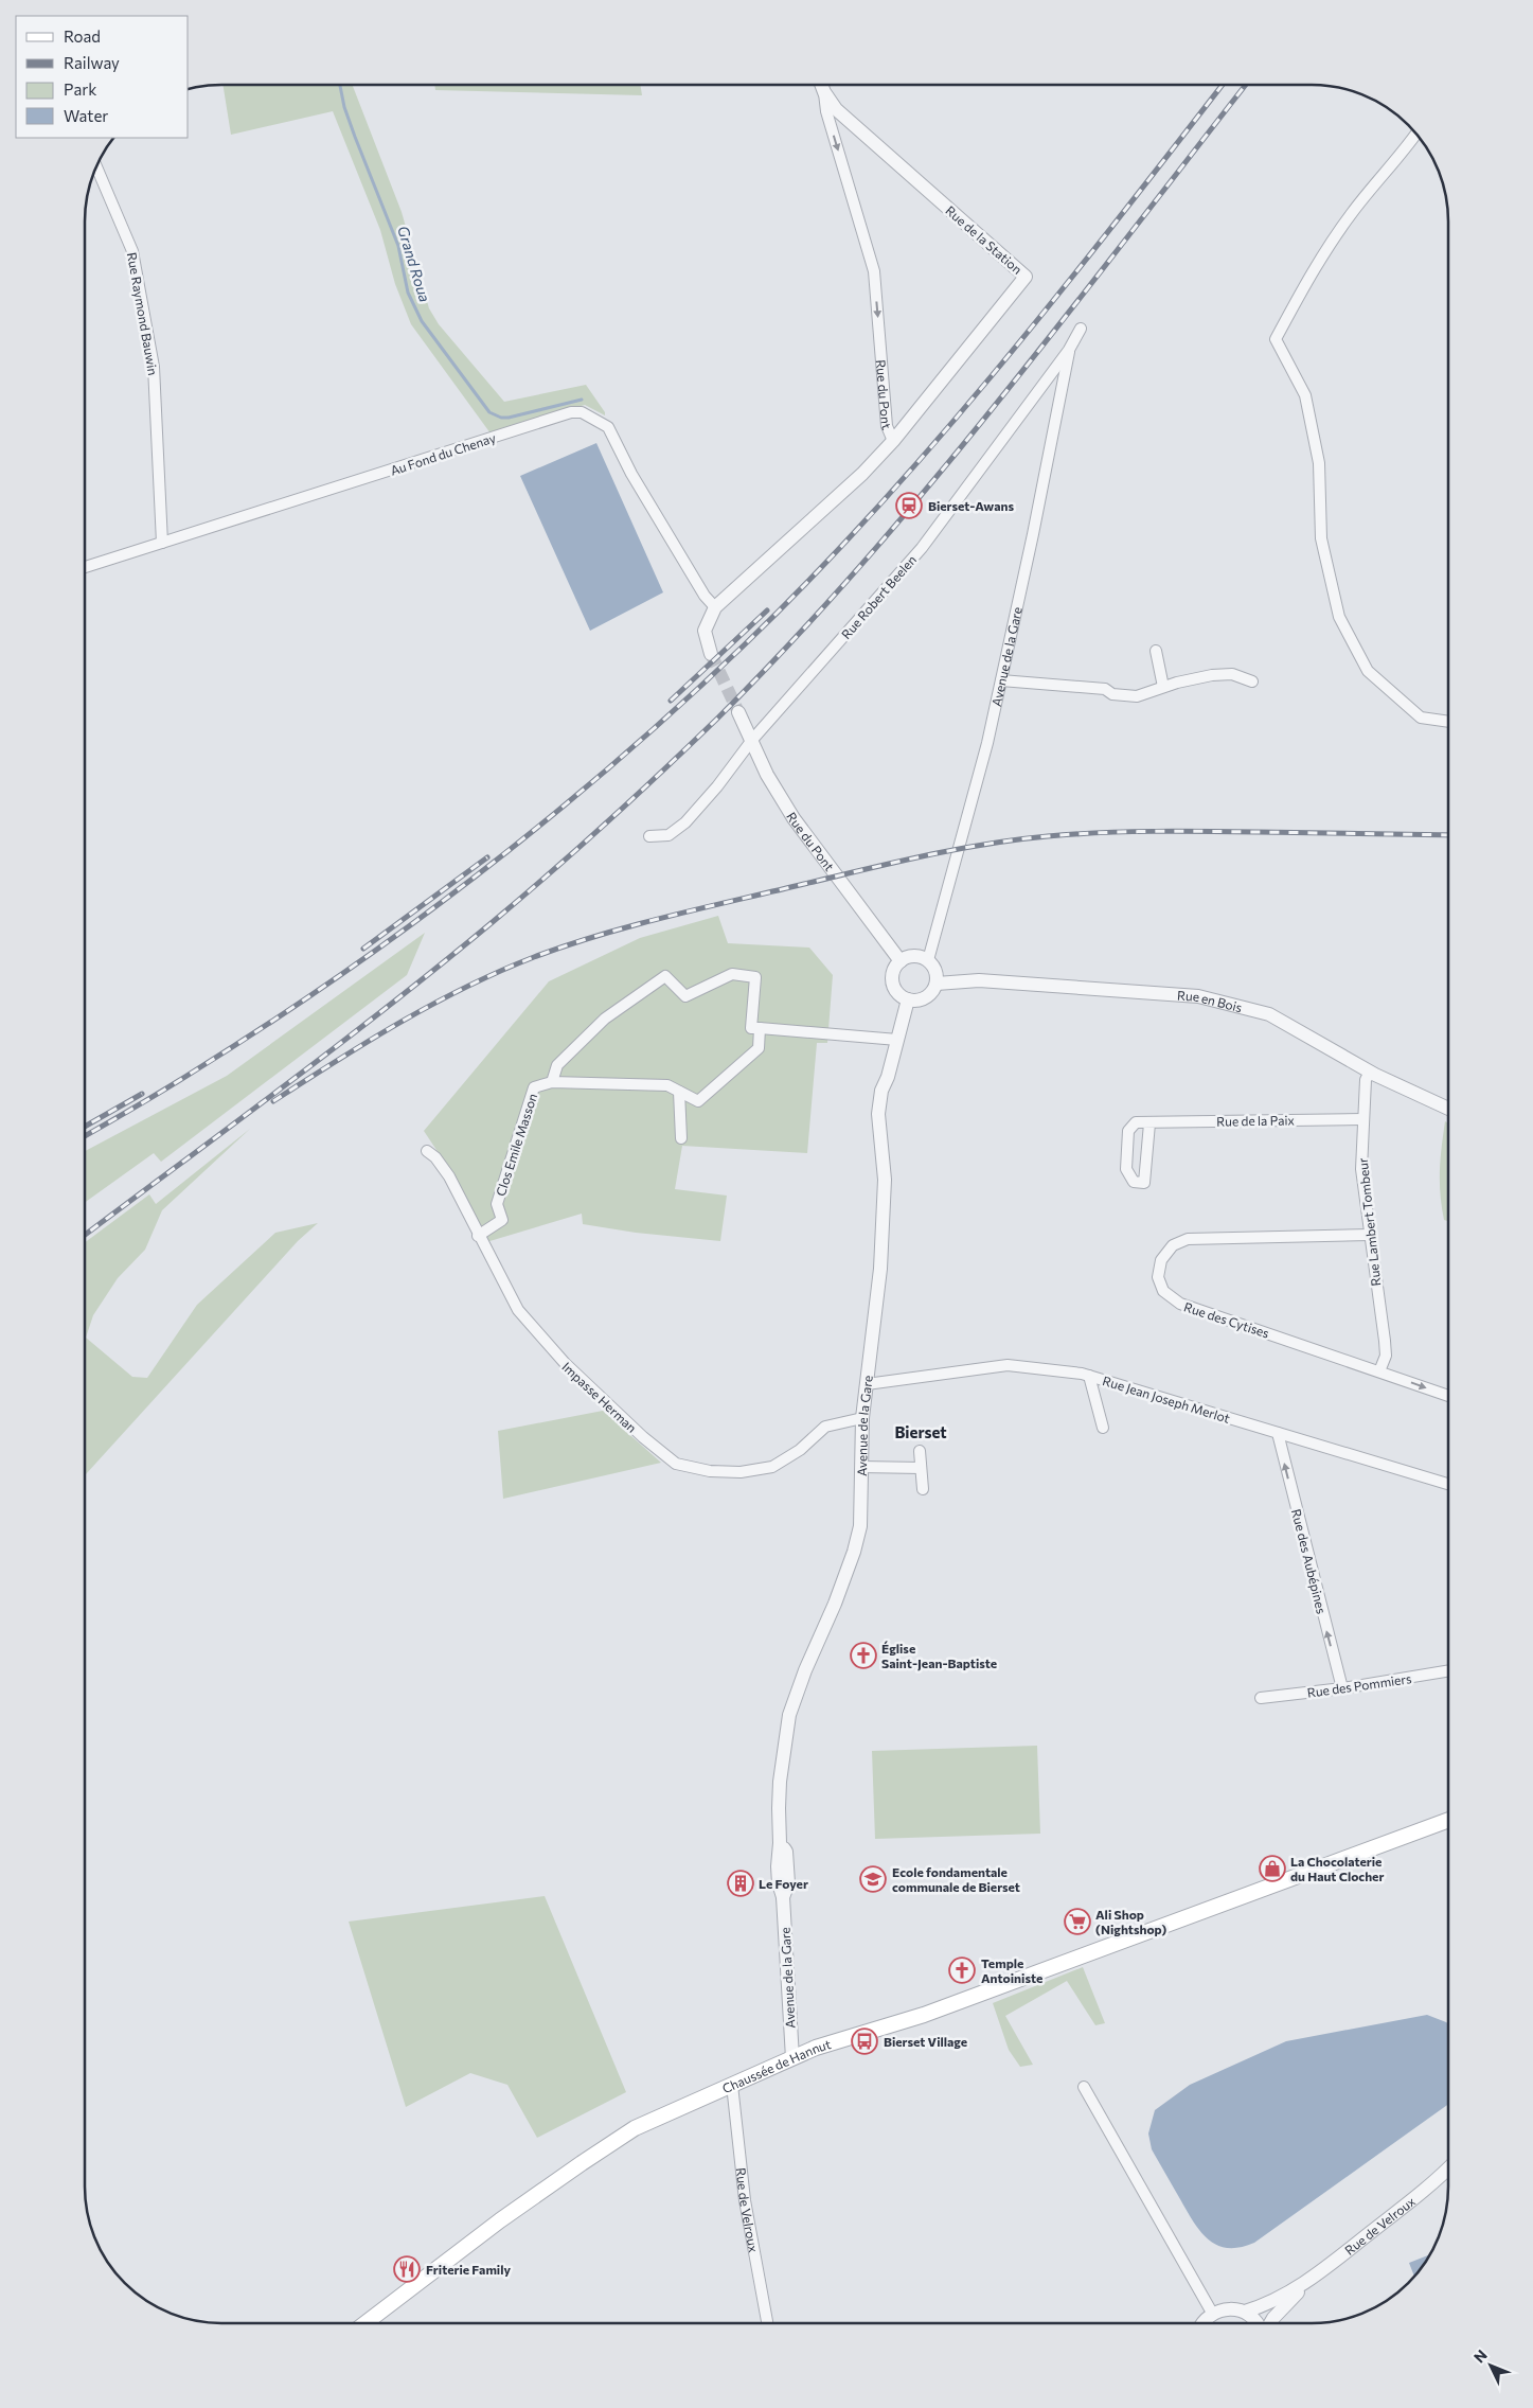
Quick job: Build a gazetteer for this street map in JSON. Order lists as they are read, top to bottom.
{
  "streets": {
    "main road": ["Chaussée de Hannut"],
    "street": [
      "Rue de la Station",
      "Rue Raymond Bauwin",
      "Rue du Pont",
      "Au Fond du Chenay",
      "Rue Robert Beelen",
      "Avenue de la Gare",
      "Rue en Bois",
      "Rue de la Paix",
      "Clos Emile Masson",
      "Rue Lambert Tombeur",
      "Rue des Cytises",
      "Impasse Herman",
      "Rue Jean Joseph Merlot",
      "Rue des Aubépines",
      "Rue des Pommiers",
      "Rue de Velroux"
    ]
  },
  "crossings": [
    ["Rue de la Station", "Rue du Pont"],
    ["Rue Raymond Bauwin", "Au Fond du Chenay"],
    ["Rue du Pont", "Au Fond du Chenay"],
    ["Rue du Pont", "Rue Robert Beelen"],
    ["Rue du Pont", "Avenue de la Gare"],
    ["Rue du Pont", "Rue en Bois"],
    ["Rue Robert Beelen", "Avenue de la Gare"],
    ["Avenue de la Gare", "Rue en Bois"],
    ["Avenue de la Gare", "Impasse Herman"],
    ["Avenue de la Gare", "Rue Jean Joseph Merlot"],
    ["Avenue de la Gare", "Chaussée de Hannut"],
    ["Rue en Bois", "Rue Lambert Tombeur"],
    ["Rue de la Paix", "Rue Lambert Tombeur"],
    ["Clos Emile Masson", "Impasse Herman"],
    ["Rue Lambert Tombeur", "Rue des Cytises"],
    ["Rue Jean Joseph Merlot", "Rue des Aubépines"],
    ["Rue des Aubépines", "Rue des Pommiers"],
    ["Chaussée de Hannut", "Rue de Velroux"]
  ],
  "one_way": ["Rue du Pont", "Rue des Aubépines"],
  "districts": ["Bierset"],
  "water": ["Grand Roua"],
  "places": {
    "station": ["Bierset-Awans"],
    "church": ["Église Saint-Jean-Baptiste", "Temple Antoiniste"],
    "shop": ["La Chocolaterie du Haut Clocher"],
    "school or university": ["Ecole fondamentale communale de Bierset"],
    "building": ["Le Foyer"],
    "supermarket": ["Ali Shop (Nightshop)"],
    "bus stop": ["Bierset Village"],
    "restaurant": ["Friterie Family"]
  },
  "legend": [
    "Road",
    "Railway",
    "Park",
    "Water"
  ],
  "north": "top left"
}
